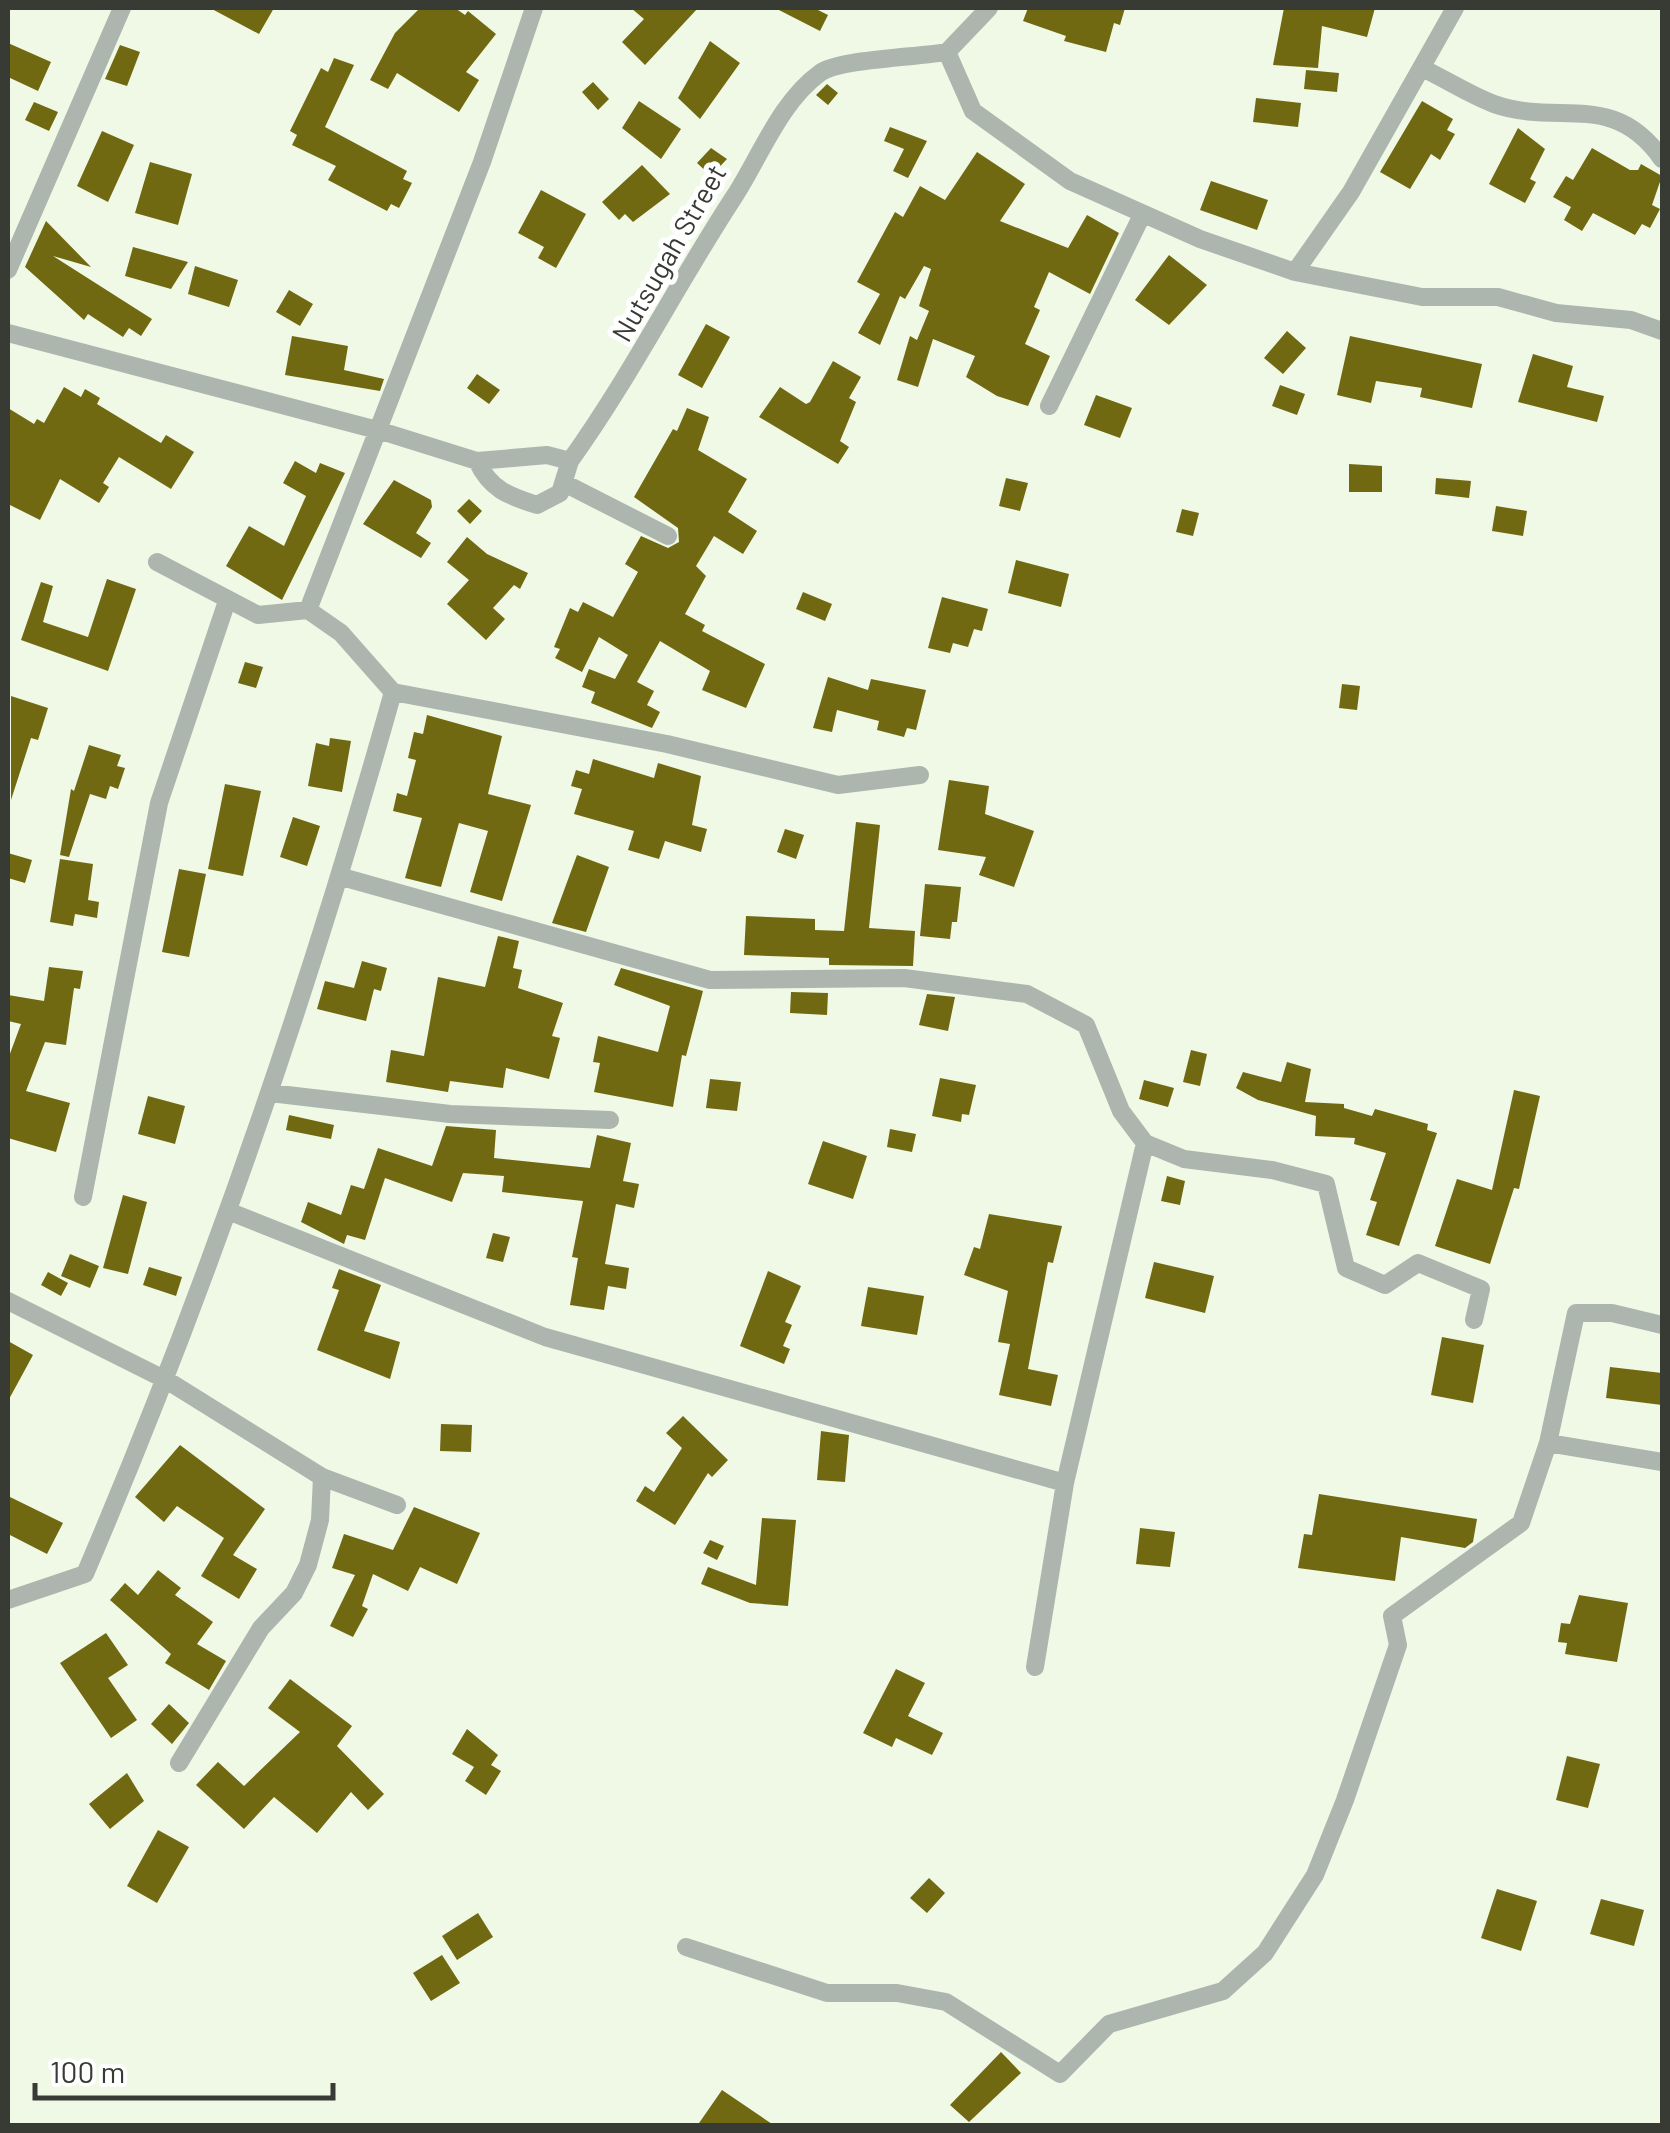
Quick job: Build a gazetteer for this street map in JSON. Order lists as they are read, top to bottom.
{
  "streets": {
    "street": ["Nutsugah Street"]
  },
  "scale_bar": "100 m"
}
